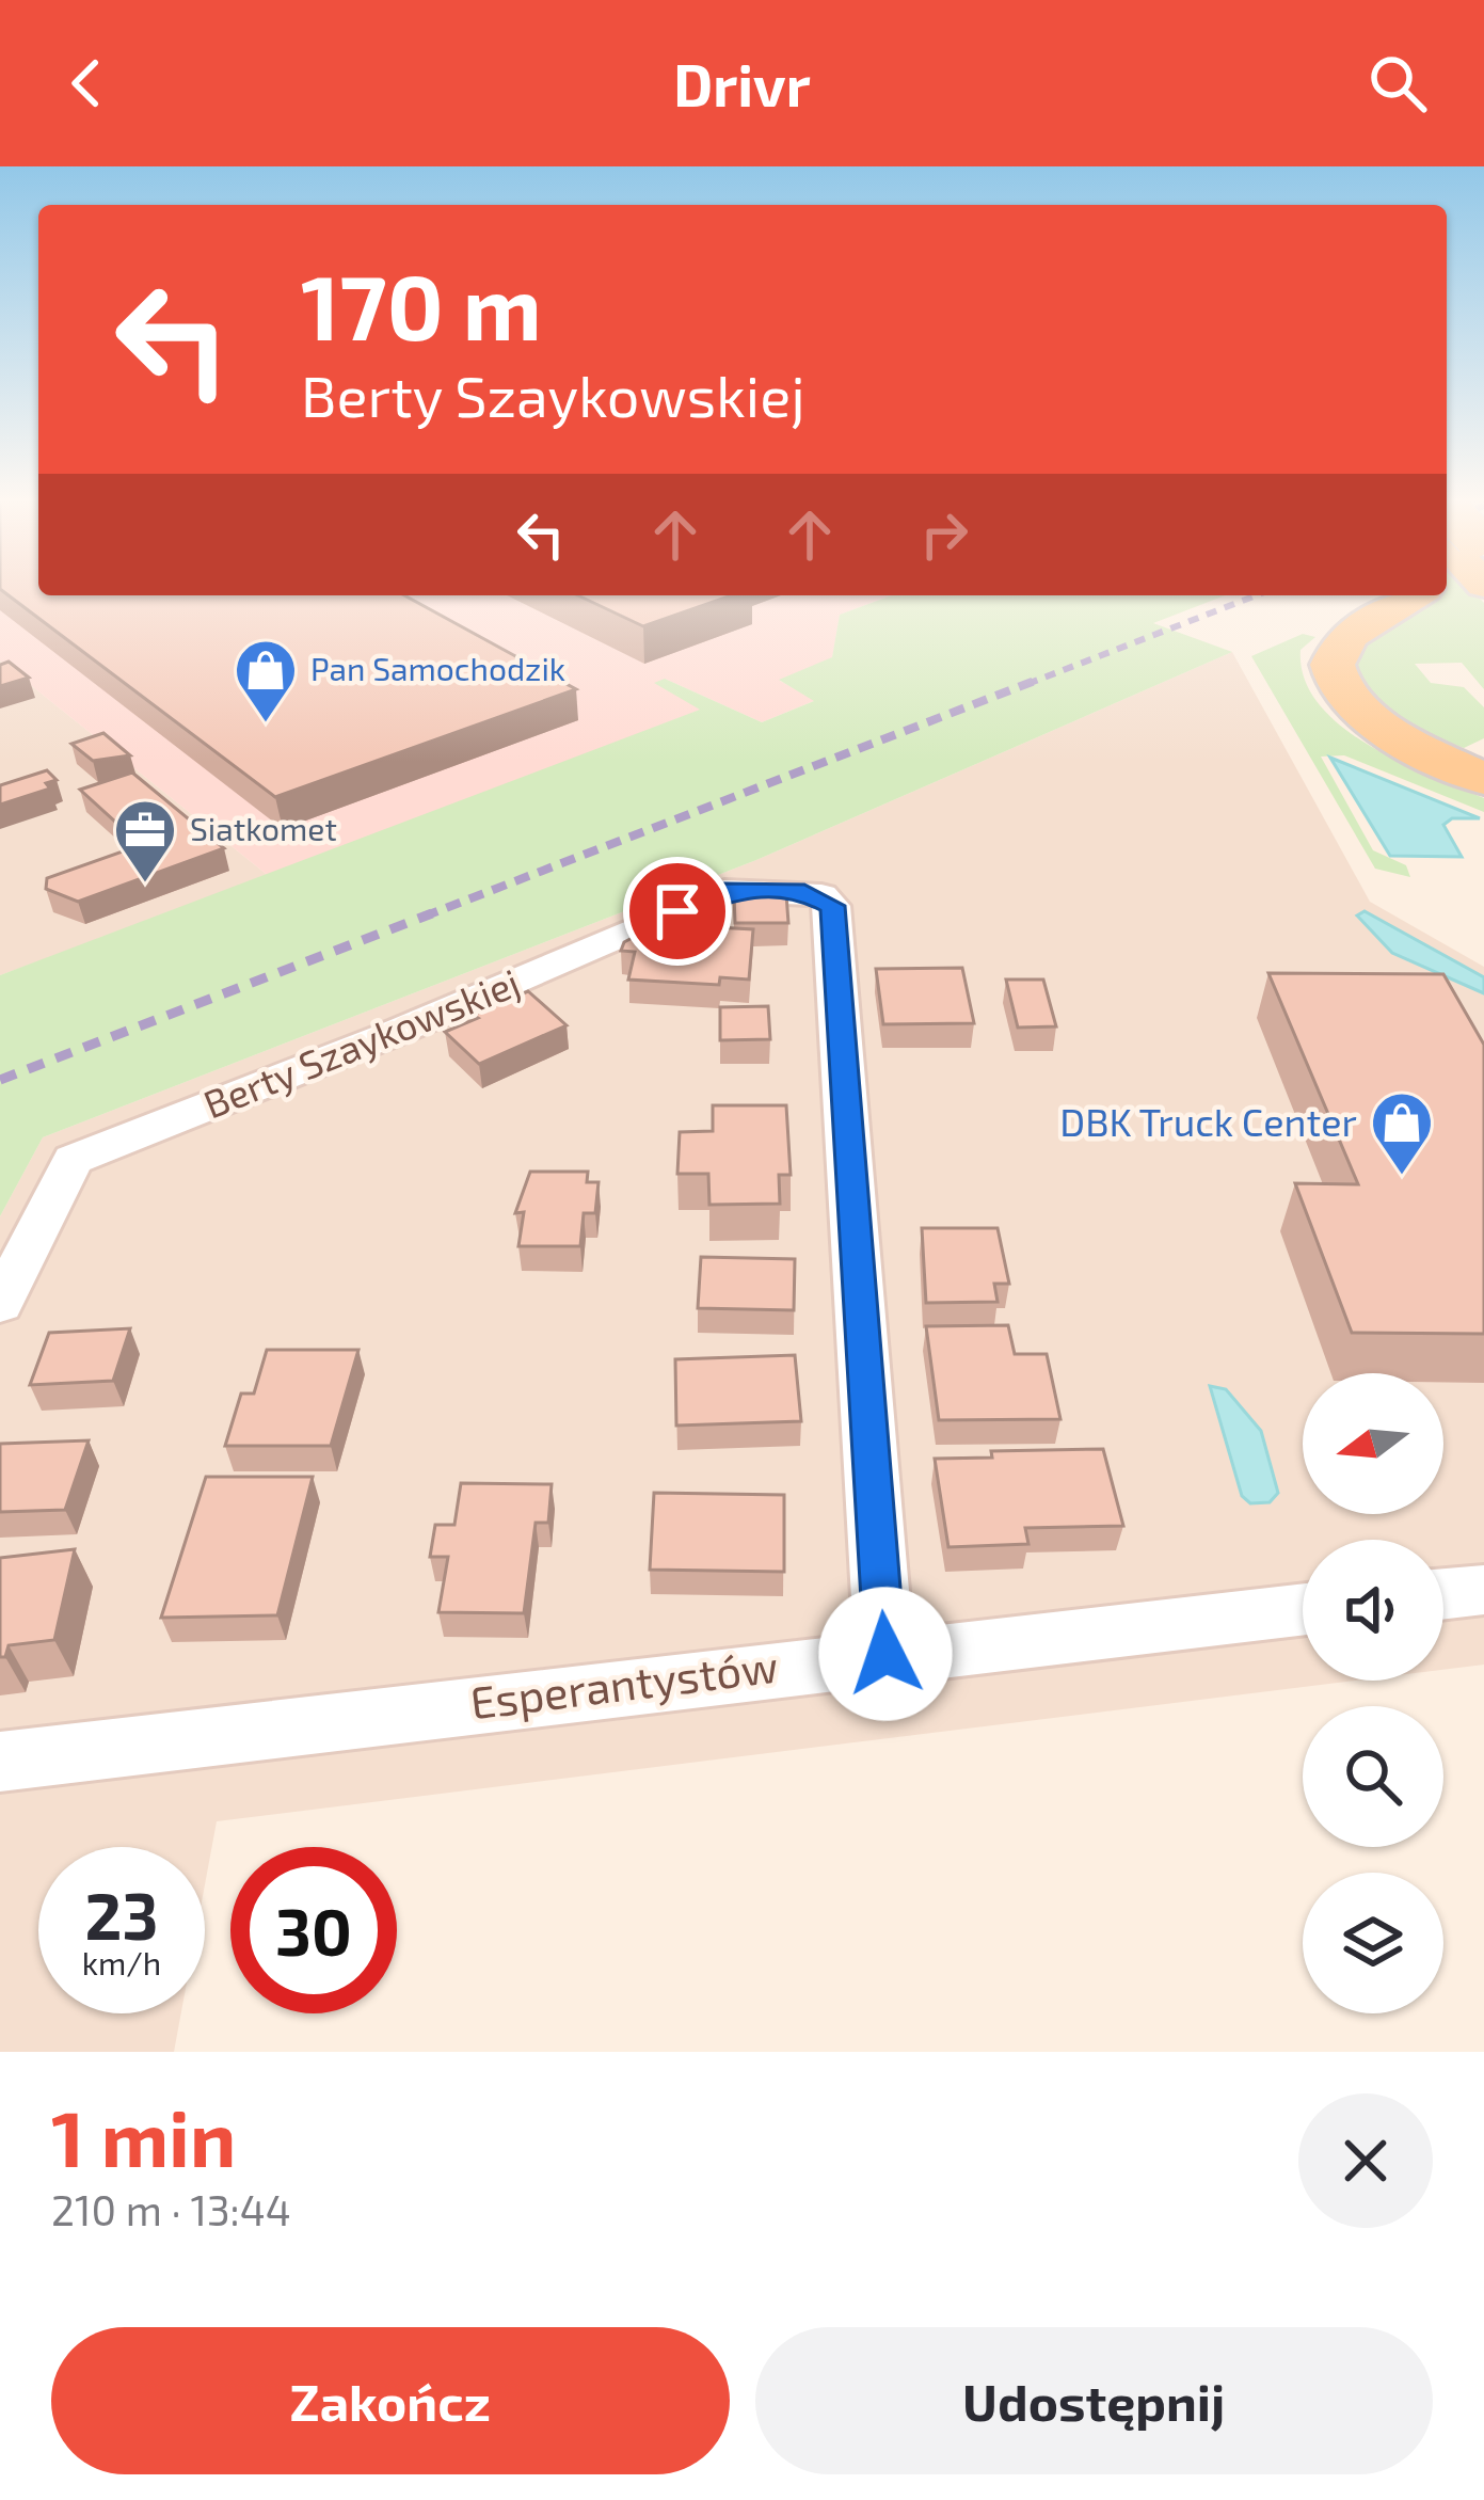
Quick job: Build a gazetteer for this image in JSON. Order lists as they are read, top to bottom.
{
  "streets": {
    "street": ["Berty Szaykowskiej", "Esperantystów"]
  },
  "crossings": [
    ["Berty Szaykowskiej", "Esperantystów"]
  ],
  "places": {
    "shop": ["Pan Samochodzik", "DBK Truck Center"],
    "office": ["Siatkomet"]
  },
  "north": "left",
  "page": {
    "header": "Drivr",
    "turn": ["170 m", "Berty Szaykowskiej"],
    "speed": "23 km/h",
    "limit": "30",
    "heading": ["1 min", "210 m · 13:44"],
    "buttons": ["Zakończ", "Udostępnij"]
  }
}
